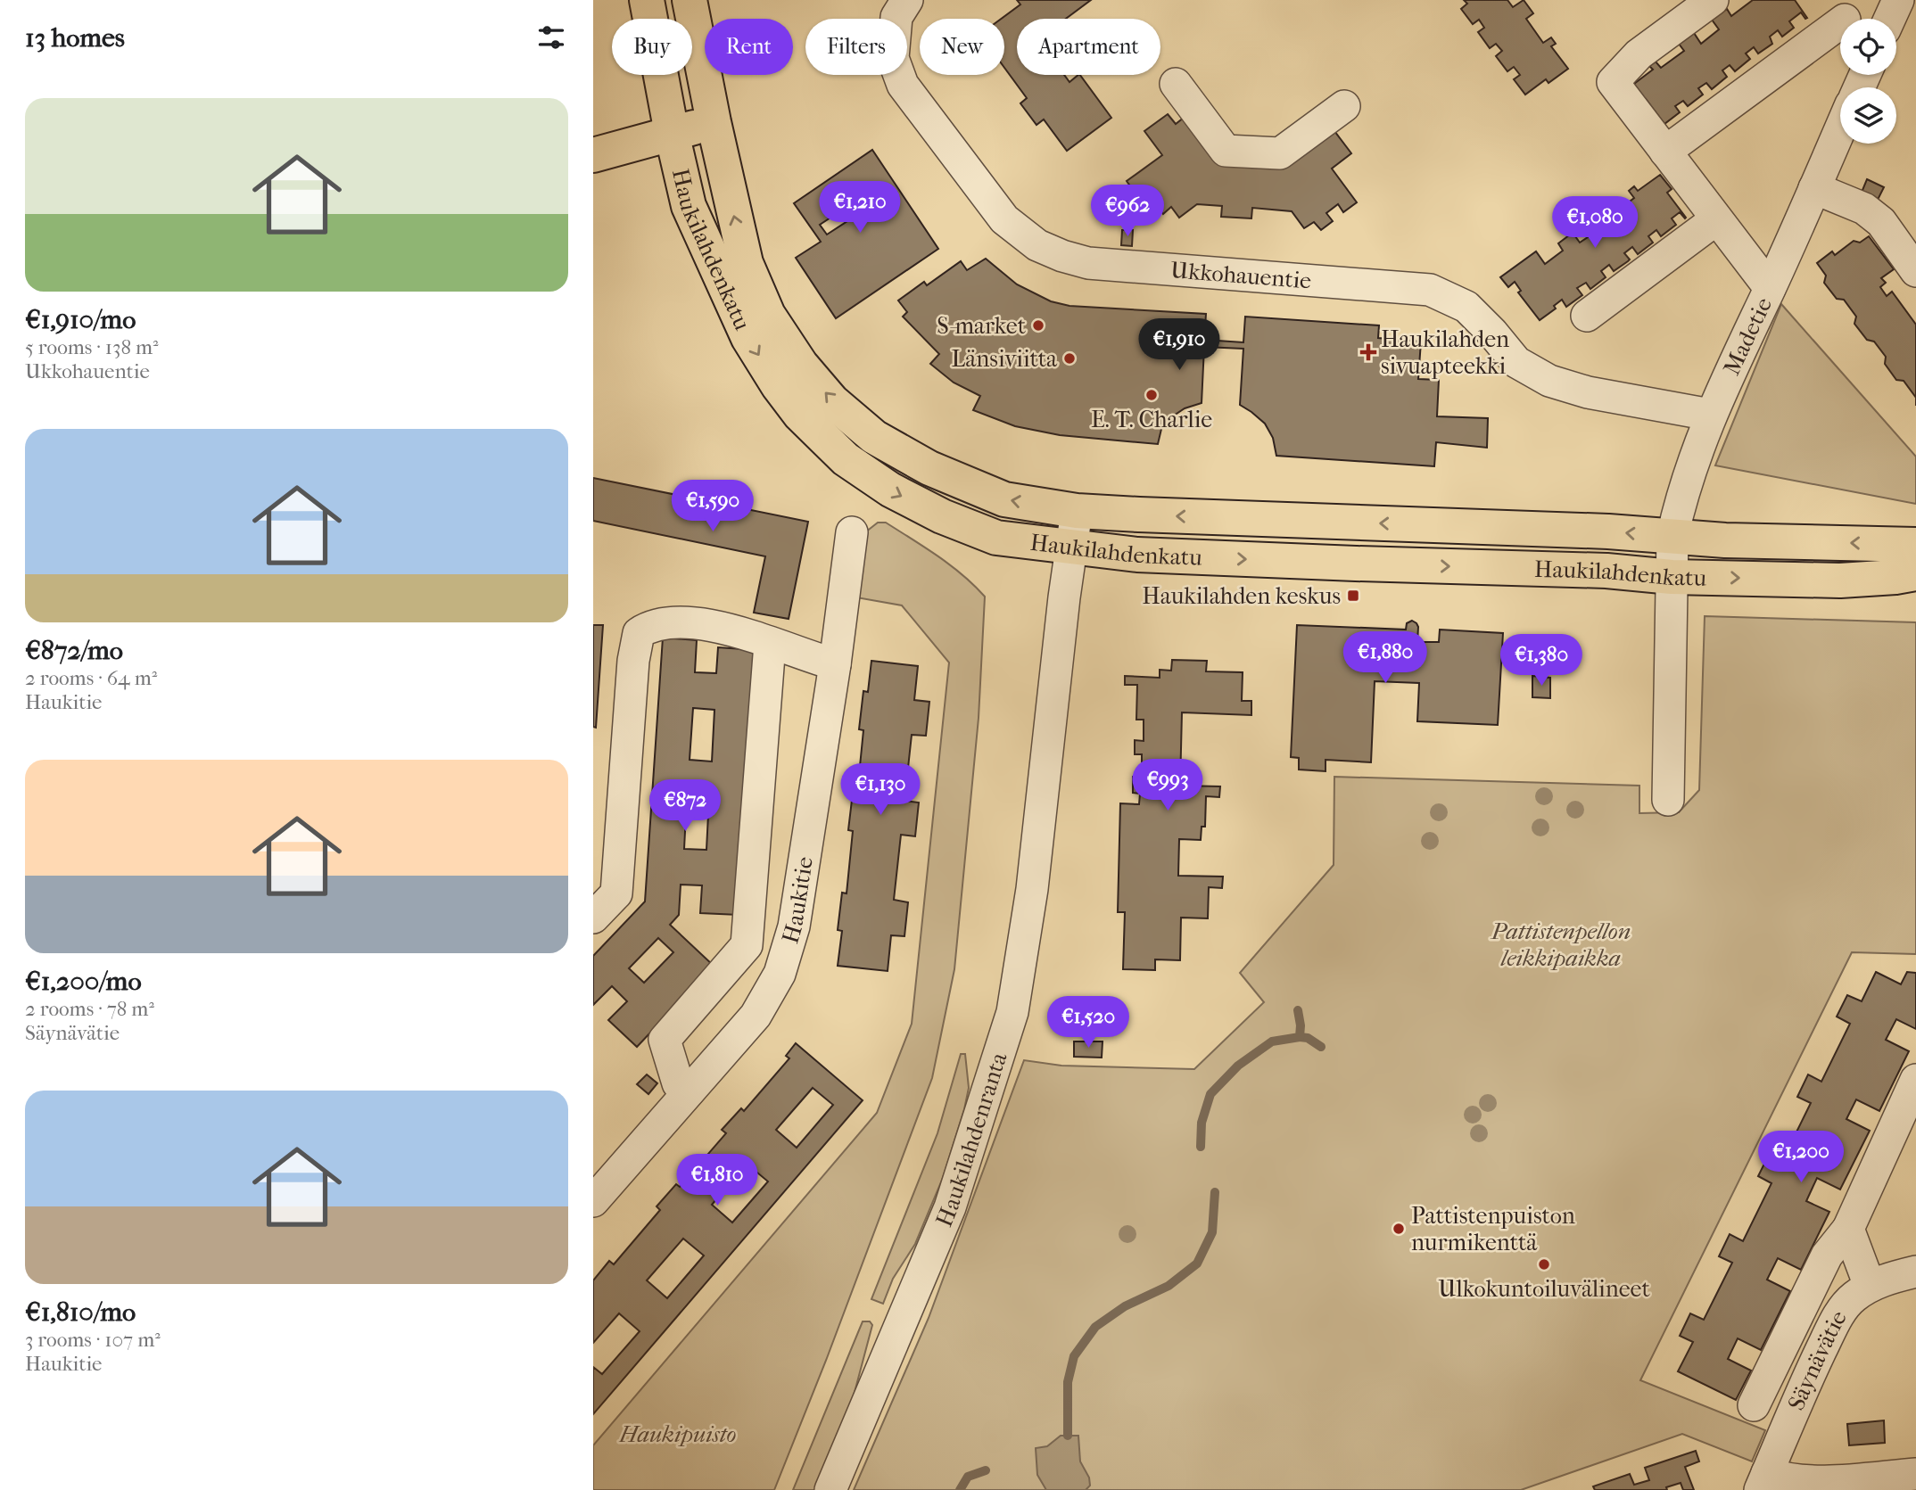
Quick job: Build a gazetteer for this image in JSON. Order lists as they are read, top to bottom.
{
  "streets": {
    "main road": ["Haukilahdenkatu"],
    "street": [
      "Ukkohauentie",
      "Madetie",
      "Haukitie",
      "Haukilahdenranta",
      "Säynävätie"
    ]
  },
  "crossings": [
    ["Haukilahdenkatu", "Madetie"],
    ["Haukilahdenkatu", "Haukilahdenranta"],
    ["Ukkohauentie", "Madetie"]
  ],
  "parks": ["Pattistenpellon leikkipaikka", "Haukipuisto"],
  "places": {
    "other": [
      "S-market",
      "Länsiviitta",
      "E. T. Charlie",
      "Pattistenpuiston nurmikenttä",
      "Ulkokuntoiluvälineet"
    ],
    "health": ["Haukilahden sivuapteekki"],
    "transit": ["Haukilahden keskus"]
  },
  "page": {
    "heading": "13 homes",
    "chip": [
      "Buy",
      "Rent",
      "Filters",
      "New",
      "Apartment"
    ],
    "list": [
      {
        "name": "€1,910/mo",
        "note": "5 rooms · 138 m² · Ukkohauentie"
      },
      {
        "name": "€872/mo",
        "note": "2 rooms · 64 m² · Haukitie"
      },
      {
        "name": "€1,200/mo",
        "note": "2 rooms · 78 m² · Säynävätie"
      },
      {
        "name": "€1,810/mo",
        "note": "3 rooms · 107 m² · Haukitie"
      }
    ],
    "price": [
      "€1,210",
      "€962",
      "€1,080",
      "€1,910",
      "€1,590",
      "€1,880",
      "€1,380",
      "€993",
      "€1,130",
      "€872",
      "€1,520",
      "€1,200",
      "€1,810"
    ]
  }
}
